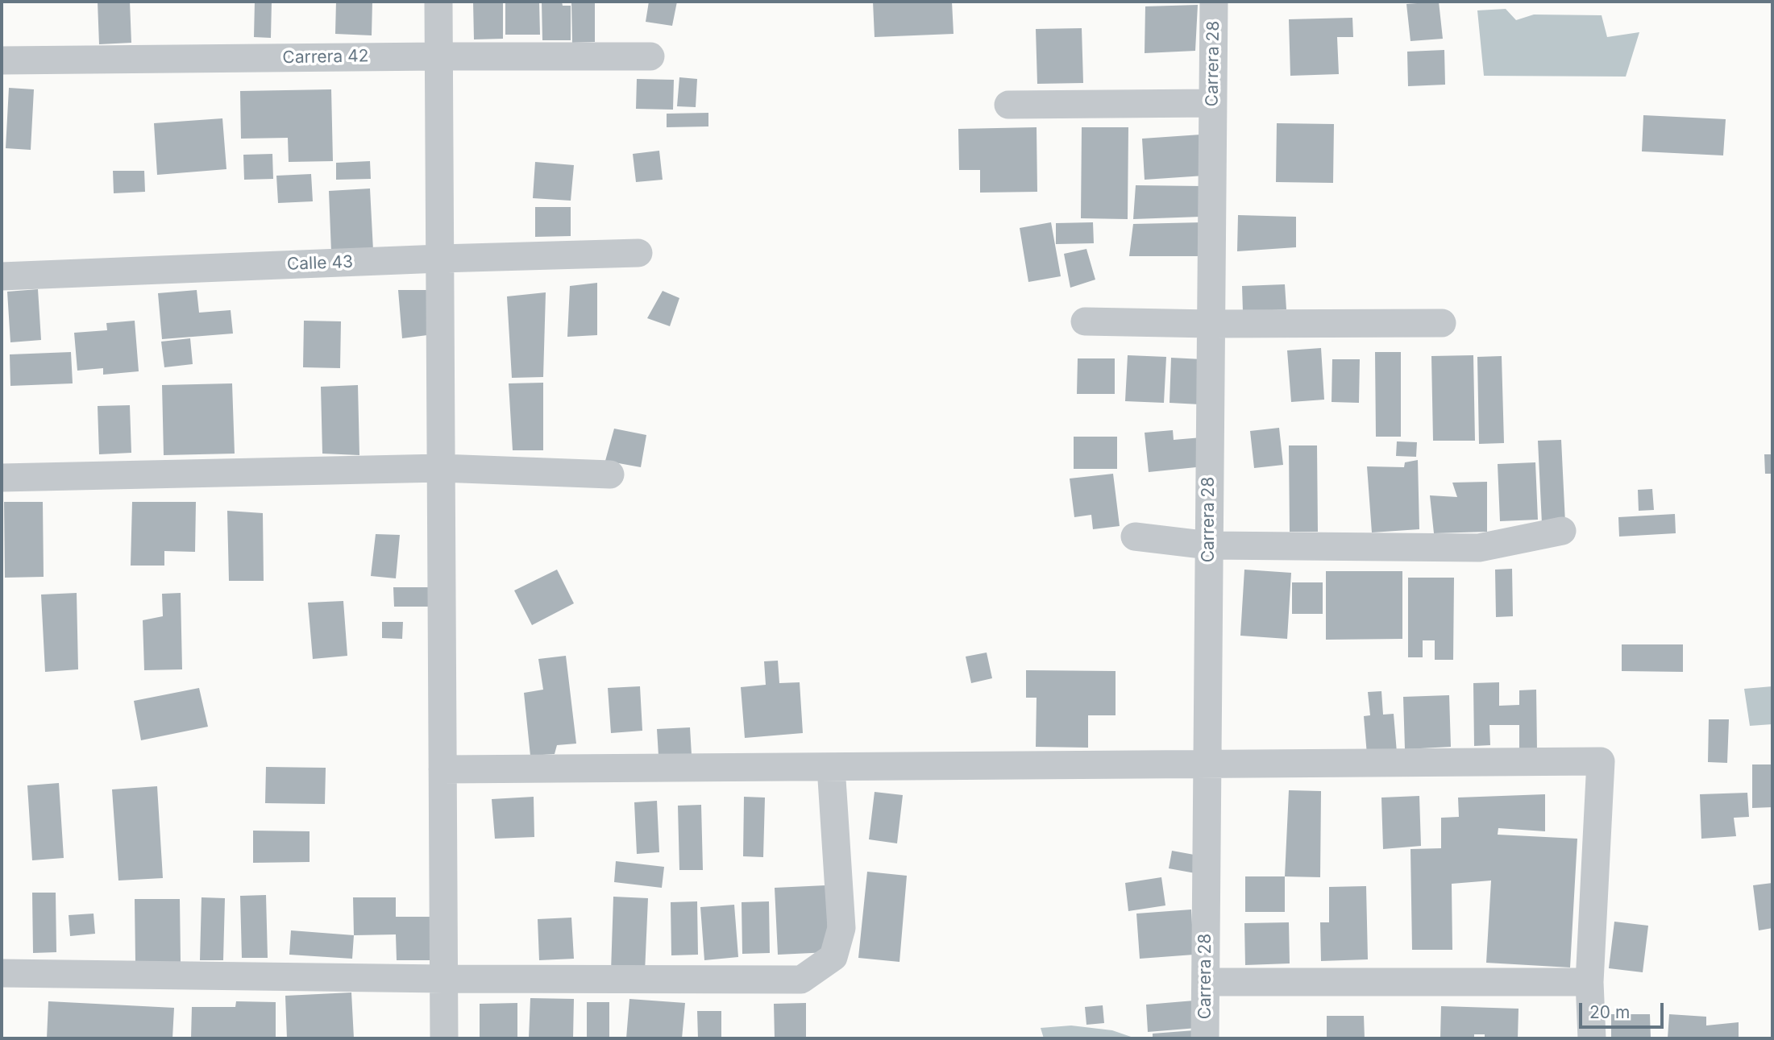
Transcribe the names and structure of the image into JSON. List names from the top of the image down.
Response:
{
  "streets": {
    "street": ["Carrera 42", "Carrera 28", "Calle 43"]
  },
  "scale_bar": "20 m"
}
